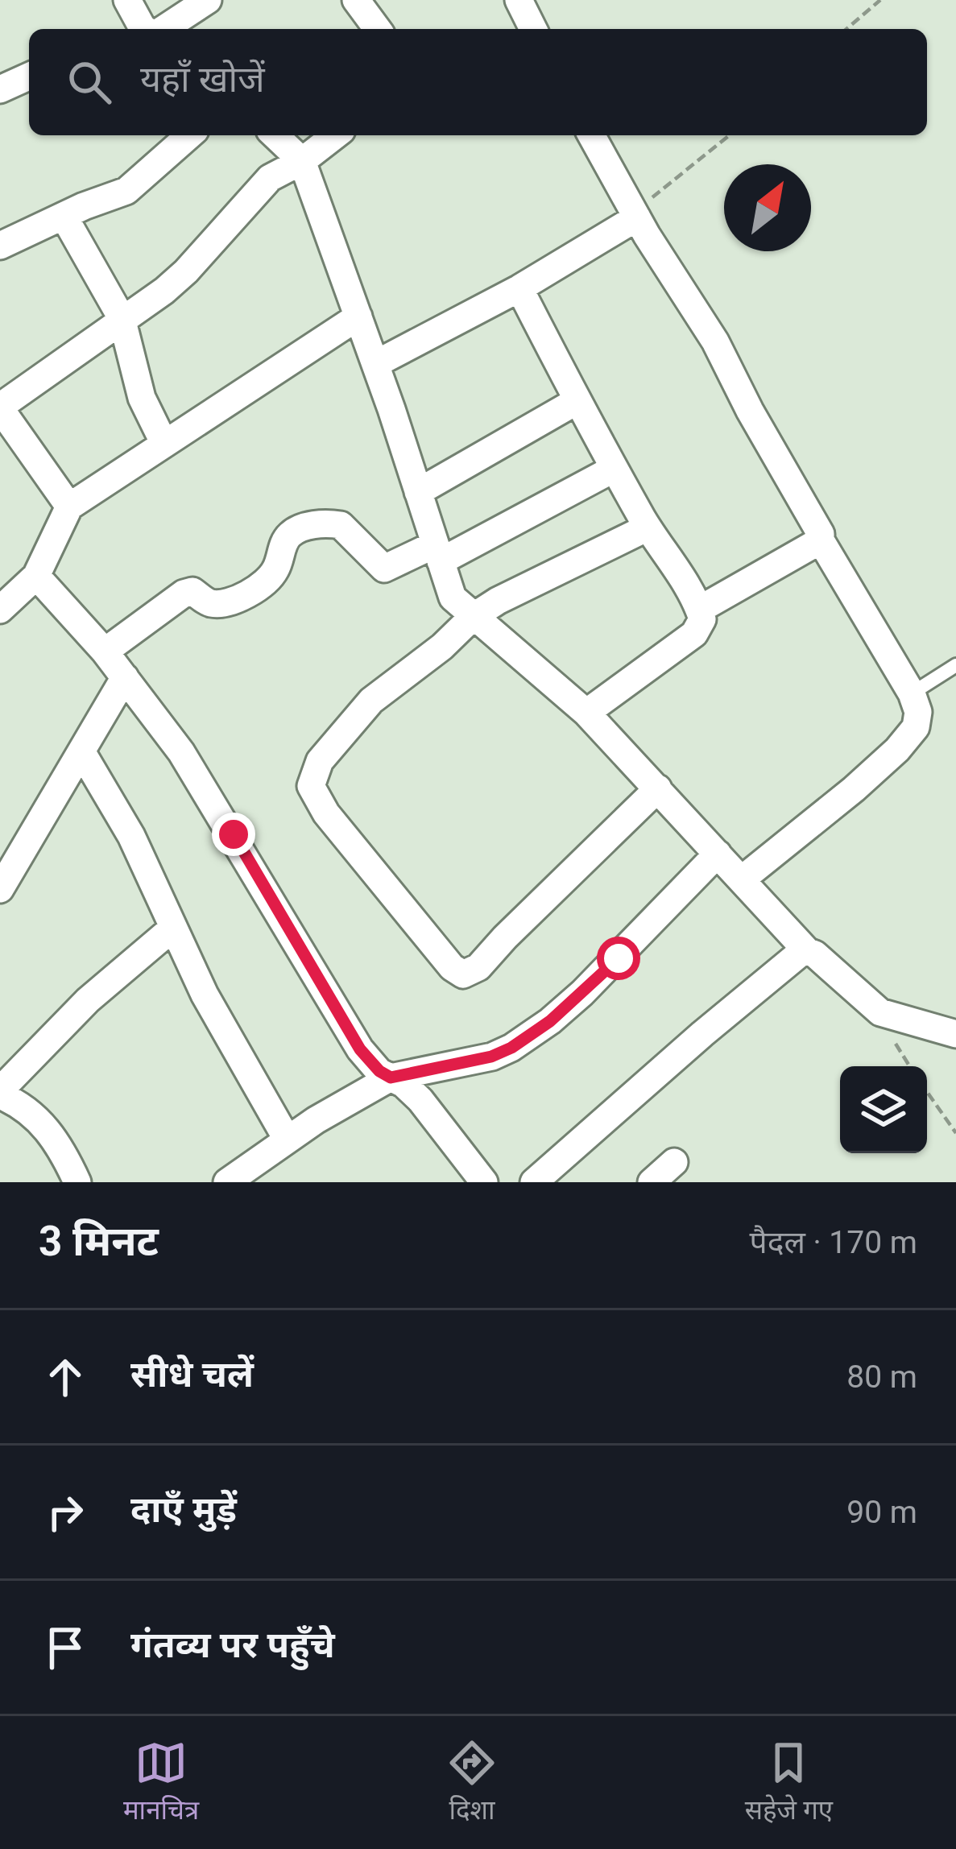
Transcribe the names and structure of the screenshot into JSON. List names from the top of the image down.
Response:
{
  "north": "top right",
  "page": {
    "search": "यहाँ खोजें",
    "heading": ["3 मिनट", "पैदल · 170 m"],
    "list": [
      ["सीधे चलें", "80 m"],
      ["दाएँ मुड़ें", "90 m"],
      "गंतव्य पर पहुँचे"
    ],
    "nav": ["मानचित्र", "दिशा", "सहेजे गए"]
  }
}
